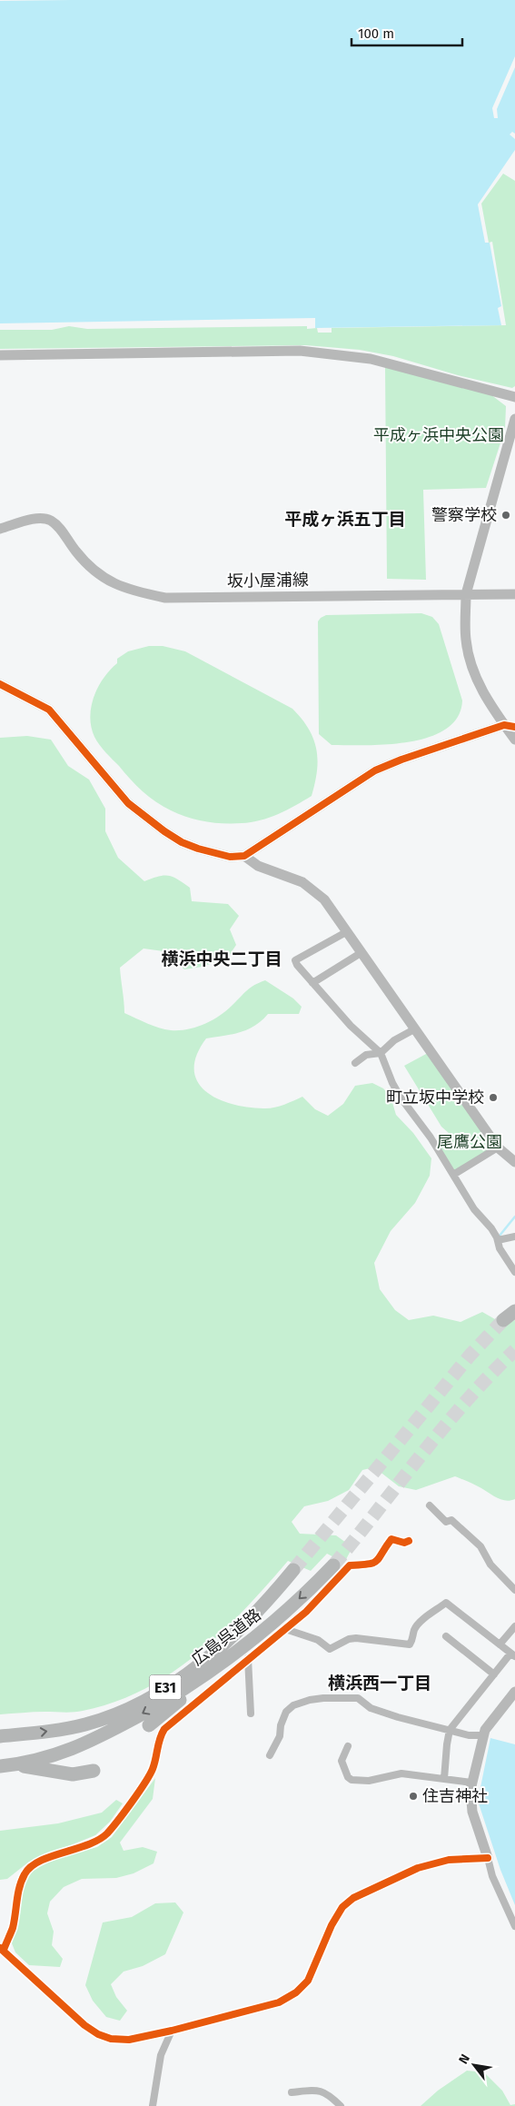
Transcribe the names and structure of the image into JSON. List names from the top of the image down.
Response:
{
  "streets": {
    "highway": ["広島呉道路", "E31"],
    "street": ["坂小屋浦線"]
  },
  "districts": ["平成ヶ浜五丁目", "横浜中央二丁目", "横浜西一丁目"],
  "parks": ["平成ヶ浜中央公園", "尾鷹公園"],
  "places": ["警察学校", "町立坂中学校", "住吉神社"],
  "scale_bar": "100 m",
  "north": "top left"
}
